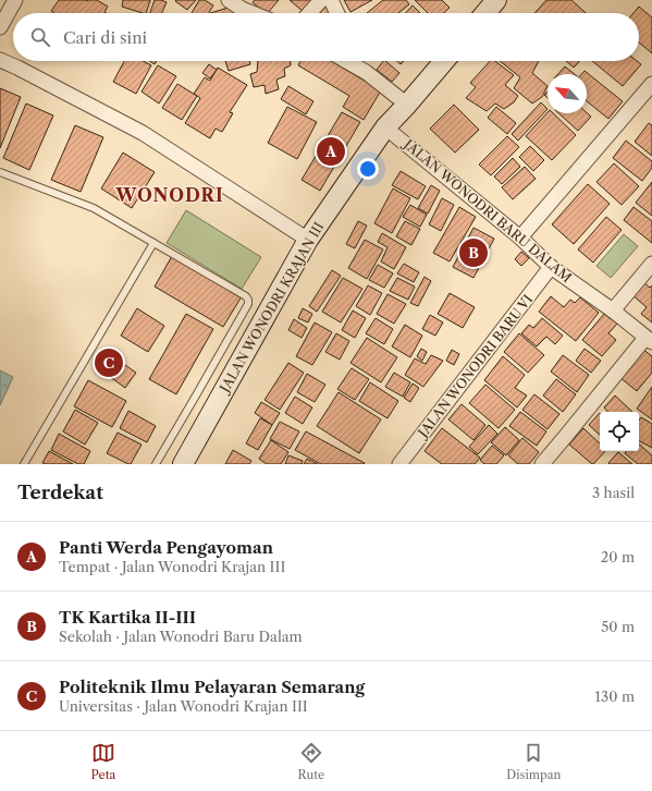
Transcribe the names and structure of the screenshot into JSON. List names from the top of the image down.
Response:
{
  "streets": {
    "main road": ["JALAN WONODRI KRAJAN III"],
    "street": ["JALAN WONODRI BARU DALAM", "JALAN WONODRI BARU VI"]
  },
  "crossings": [
    ["JALAN WONODRI BARU DALAM", "JALAN WONODRI KRAJAN III"],
    ["JALAN WONODRI BARU DALAM", "JALAN WONODRI BARU VI"]
  ],
  "districts": ["WONODRI"],
  "north": "top left",
  "page": {
    "search": "Cari di sini",
    "pins": ["A", "B", "C"],
    "heading": ["Terdekat", "3 hasil"],
    "list": [
      {
        "mark": "A",
        "name": "Panti Werda Pengayoman",
        "note": "Tempat · Jalan Wonodri Krajan III",
        "value": "20 m"
      },
      {
        "mark": "B",
        "name": "TK Kartika II-III",
        "note": "Sekolah · Jalan Wonodri Baru Dalam",
        "value": "50 m"
      },
      {
        "mark": "C",
        "name": "Politeknik Ilmu Pelayaran Semarang",
        "note": "Universitas · Jalan Wonodri Krajan III",
        "value": "130 m"
      }
    ],
    "nav": ["Peta", "Rute", "Disimpan"]
  }
}
